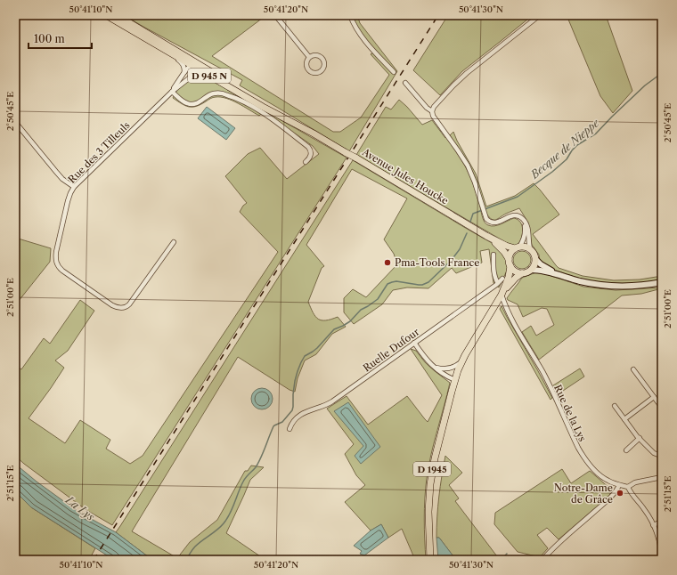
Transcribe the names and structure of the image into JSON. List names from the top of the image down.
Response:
{
  "streets": {
    "main road": ["D 945 N", "Avenue Jules Houcke", "D 1945"],
    "street": ["Rue des 3 Tilleuls", "Ruelle Dufour", "Rue de la Lys"]
  },
  "crossings": [
    ["Rue des 3 Tilleuls", "Avenue Jules Houcke"],
    ["Avenue Jules Houcke", "D 1945"],
    ["Rue de la Lys", "D 1945"]
  ],
  "water": ["Becque de Nieppe", "La Lys"],
  "places": ["Pma-Tools France", "Notre-Dame de Grâce"],
  "scale_bar": "100 m",
  "coordinates": [
    "50°41'10\"N",
    "50°41'20\"N",
    "50°41'30\"N",
    "2°50'45\"E",
    "2°51'00\"E",
    "2°51'15\"E"
  ]
}
